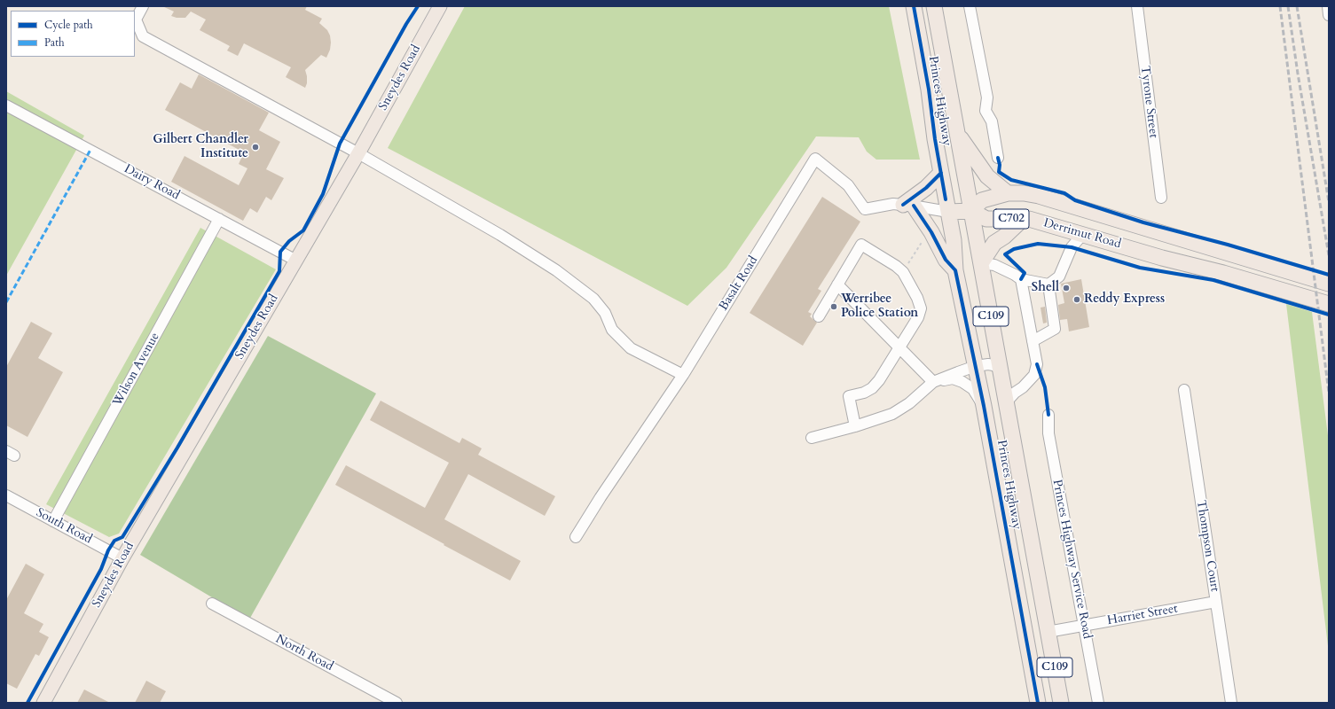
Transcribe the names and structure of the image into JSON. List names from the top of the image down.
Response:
{
  "streets": {
    "highway": [
      "Princes Highway",
      "C702",
      "Derrimut Road",
      "C109"
    ],
    "main road": ["Sneydes Road"],
    "street": [
      "Tyrone Street",
      "Dairy Road",
      "Basalt Road",
      "Wilson Avenue",
      "South Road",
      "Thompson Court",
      "Princes Highway Service Road",
      "Harriet Street",
      "North Road"
    ]
  },
  "crossings": [
    ["Sneydes Road", "Dairy Road"],
    ["Sneydes Road", "South Road"],
    ["Princes Highway", "C702"],
    ["Princes Highway", "Derrimut Road"],
    ["Princes Highway", "Basalt Road"],
    ["Princes Highway", "Harriet Street"],
    ["Dairy Road", "Wilson Avenue"],
    ["C702", "Derrimut Road"],
    ["C702", "Basalt Road"],
    ["Wilson Avenue", "South Road"],
    ["Thompson Court", "Harriet Street"],
    ["Princes Highway Service Road", "Harriet Street"]
  ],
  "places": [
    "Gilbert Chandler Institute",
    "Shell",
    "Reddy Express",
    "Werribee Police Station"
  ],
  "legend": ["Cycle path", "Path"]
}
